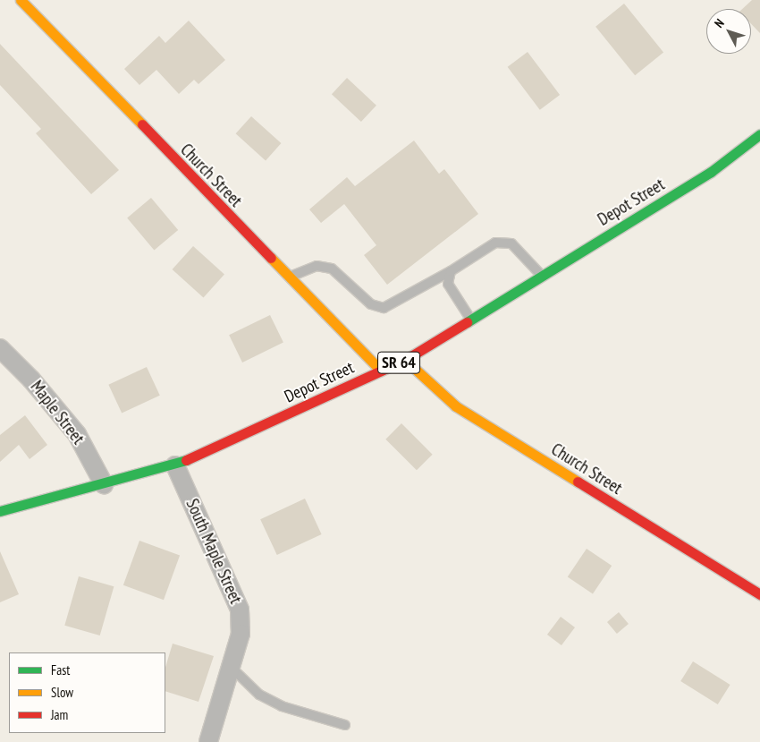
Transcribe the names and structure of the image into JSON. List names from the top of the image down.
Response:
{
  "streets": {
    "street": [
      "Church Street",
      "Depot Street",
      "SR 64",
      "Maple Street",
      "South Maple Street"
    ]
  },
  "crossings": [
    ["Church Street", "Depot Street"],
    ["Depot Street", "Maple Street"],
    ["Depot Street", "South Maple Street"]
  ],
  "legend": ["Fast", "Slow", "Jam"],
  "north": "top left"
}
